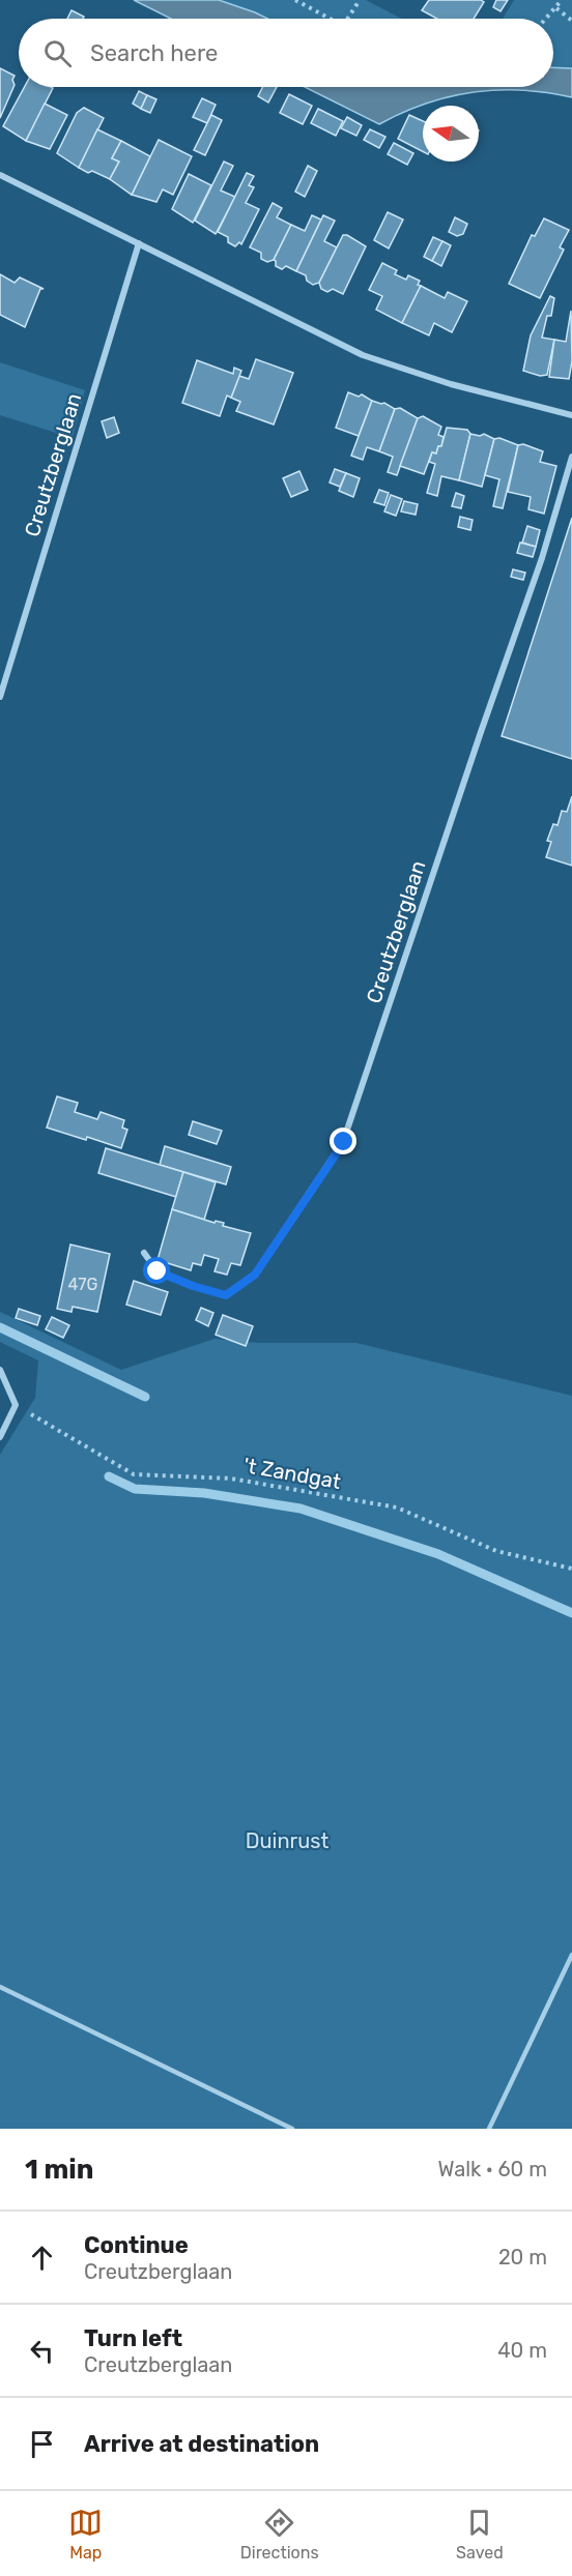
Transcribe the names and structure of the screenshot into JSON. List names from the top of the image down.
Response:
{
  "streets": {
    "street": ["Creutzberglaan"],
    "path": ["'t Zandgat"]
  },
  "parks": ["Duinrust"],
  "house_numbers": ["47G"],
  "north": "left",
  "page": {
    "search": "Search here",
    "heading": ["1 min", "Walk · 60 m"],
    "list": [
      ["Continue", "Creutzberglaan", "20 m"],
      ["Turn left", "Creutzberglaan", "40 m"],
      "Arrive at destination"
    ],
    "nav": ["Map", "Directions", "Saved"]
  }
}
